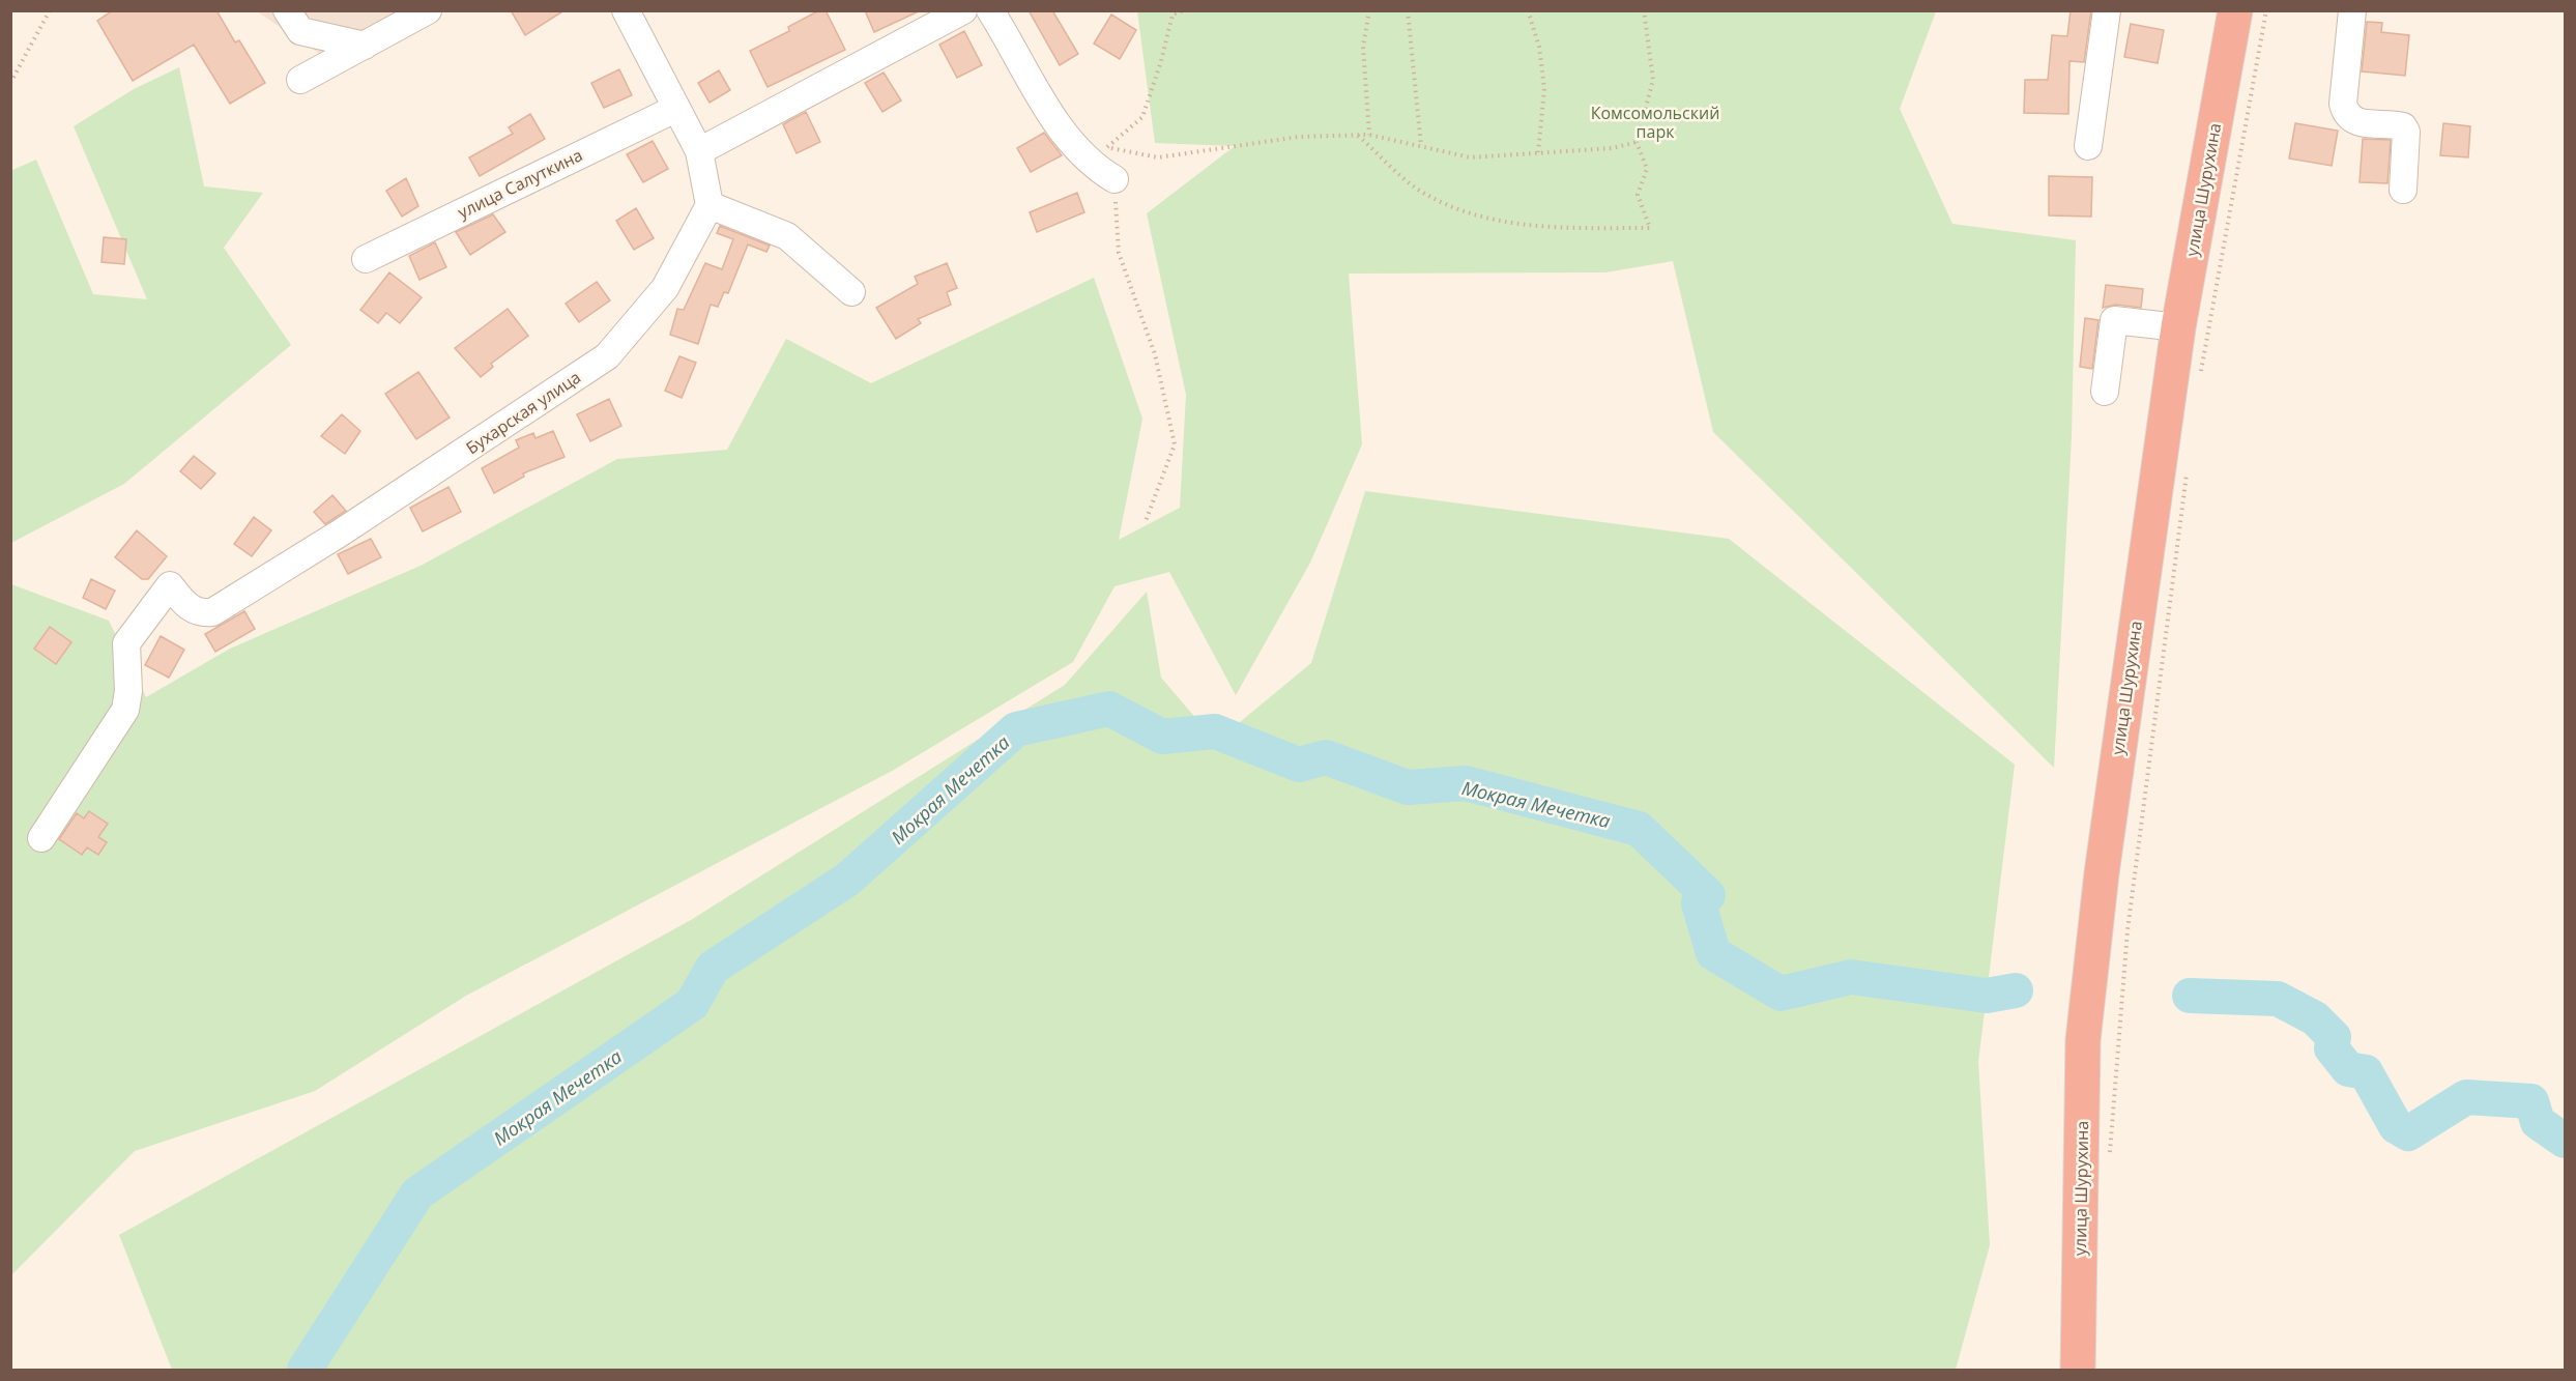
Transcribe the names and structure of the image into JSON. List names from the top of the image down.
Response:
{
  "streets": {
    "highway": ["улица Шурухина"],
    "street": ["улица Салуткина", "Бухарская улица"]
  },
  "water": ["Мокрая Мечетка"],
  "parks": ["Комсомольский парк"]
}
